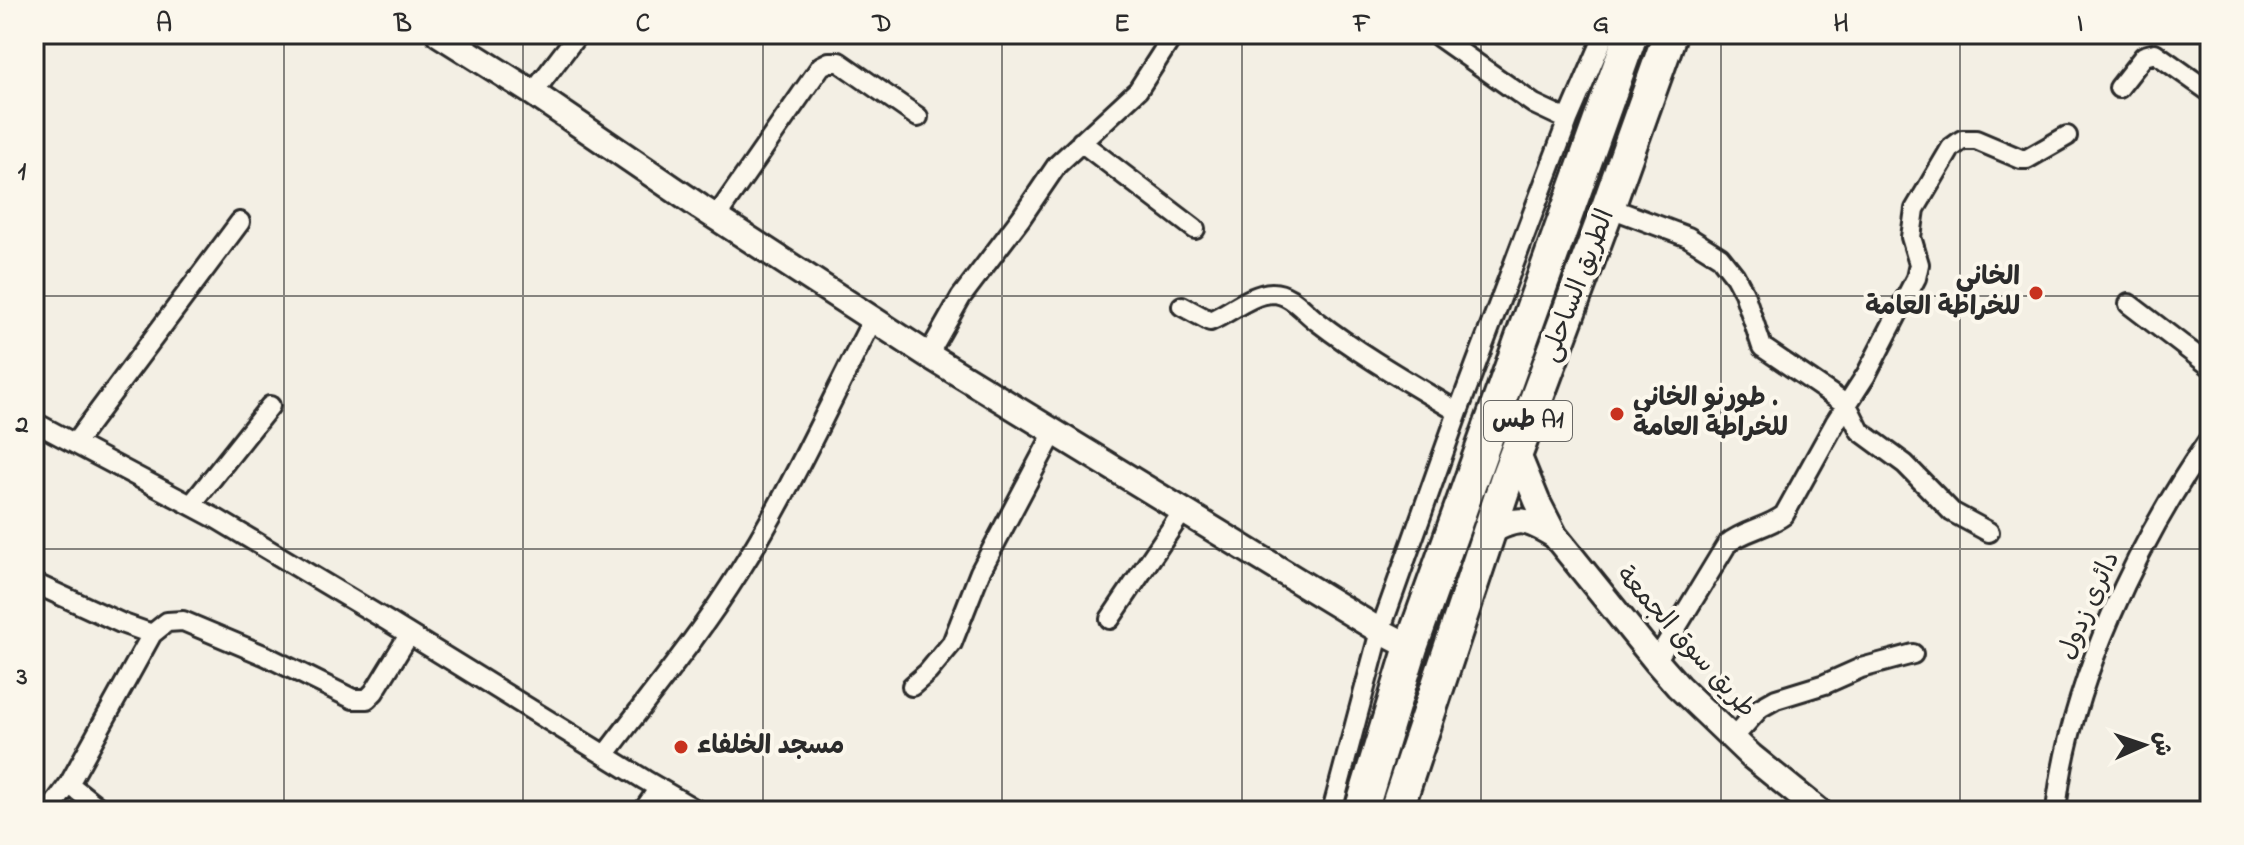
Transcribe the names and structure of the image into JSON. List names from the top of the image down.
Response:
{
  "streets": {
    "highway": ["الطريق الساحلى", "طس A1"],
    "street": ["دائرى زدول", "طريق سوق الجمعة"]
  },
  "crossings": [
    ["الطريق الساحلى", "طريق سوق الجمعة"]
  ],
  "places": ["الخاني للخراطة العامة", "طورنو الخاني . للخراطة العامة", "مسجد الخلفاء"],
  "north": "right",
  "grid": {
    "columns": [
      "A",
      "B",
      "C",
      "D",
      "E",
      "F",
      "G",
      "H",
      "I"
    ],
    "rows": ["1", "2", "3"]
  }
}
